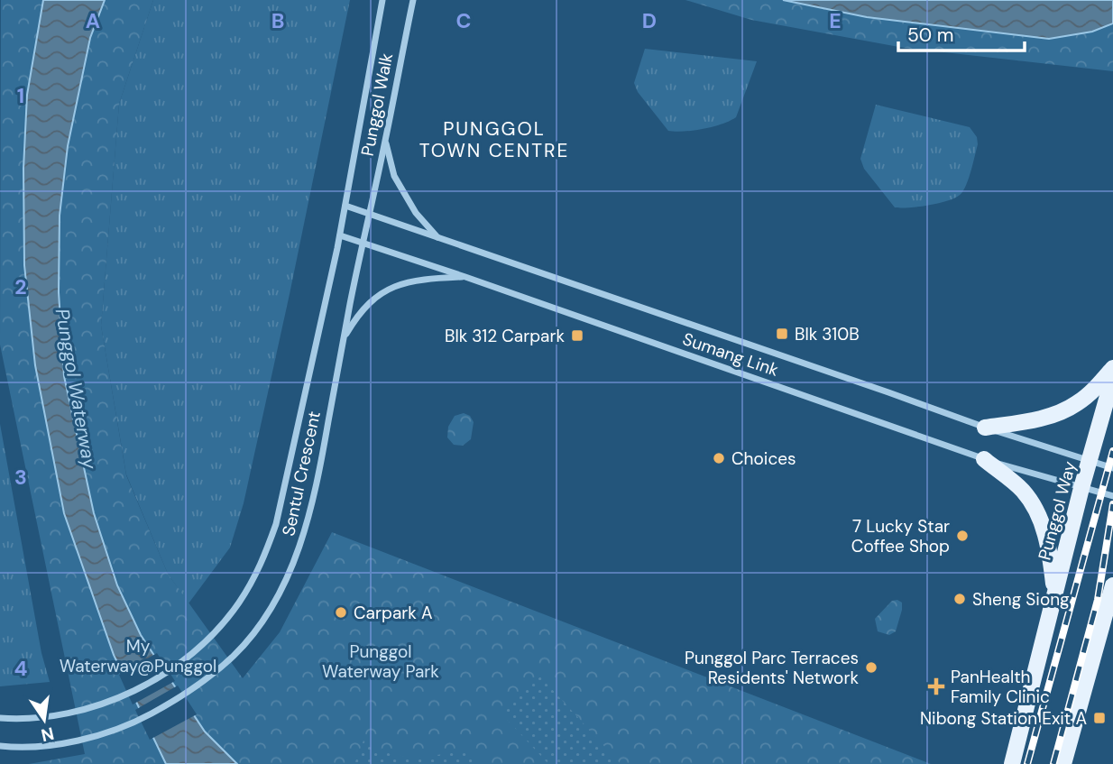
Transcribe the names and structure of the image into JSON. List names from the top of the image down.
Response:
{
  "streets": {
    "main road": ["Punggol Way"],
    "street": ["Punggol Walk", "Sumang Link", "Sentul Crescent"]
  },
  "crossings": [
    ["Punggol Walk", "Sumang Link"],
    ["Punggol Walk", "Sentul Crescent"],
    ["Sumang Link", "Sentul Crescent"],
    ["Sumang Link", "Punggol Way"]
  ],
  "districts": ["PUNGGOL TOWN CENTRE"],
  "water": ["Punggol Waterway"],
  "parks": ["My Waterway@Punggol", "Punggol Waterway Park"],
  "places": {
    "transit": ["Blk 310B", "Blk 312 Carpark", "Nibong Station Exit A"],
    "other": [
      "Choices",
      "7 Lucky Star Coffee Shop",
      "Sheng Siong",
      "Carpark A",
      "Punggol Parc Terraces Residents' Network"
    ],
    "health": ["PanHealth Family Clinic"]
  },
  "scale_bar": "50 m",
  "north": "bottom",
  "grid": {
    "columns": [
      "A",
      "B",
      "C",
      "D",
      "E"
    ],
    "rows": [
      "1",
      "2",
      "3",
      "4"
    ]
  }
}
